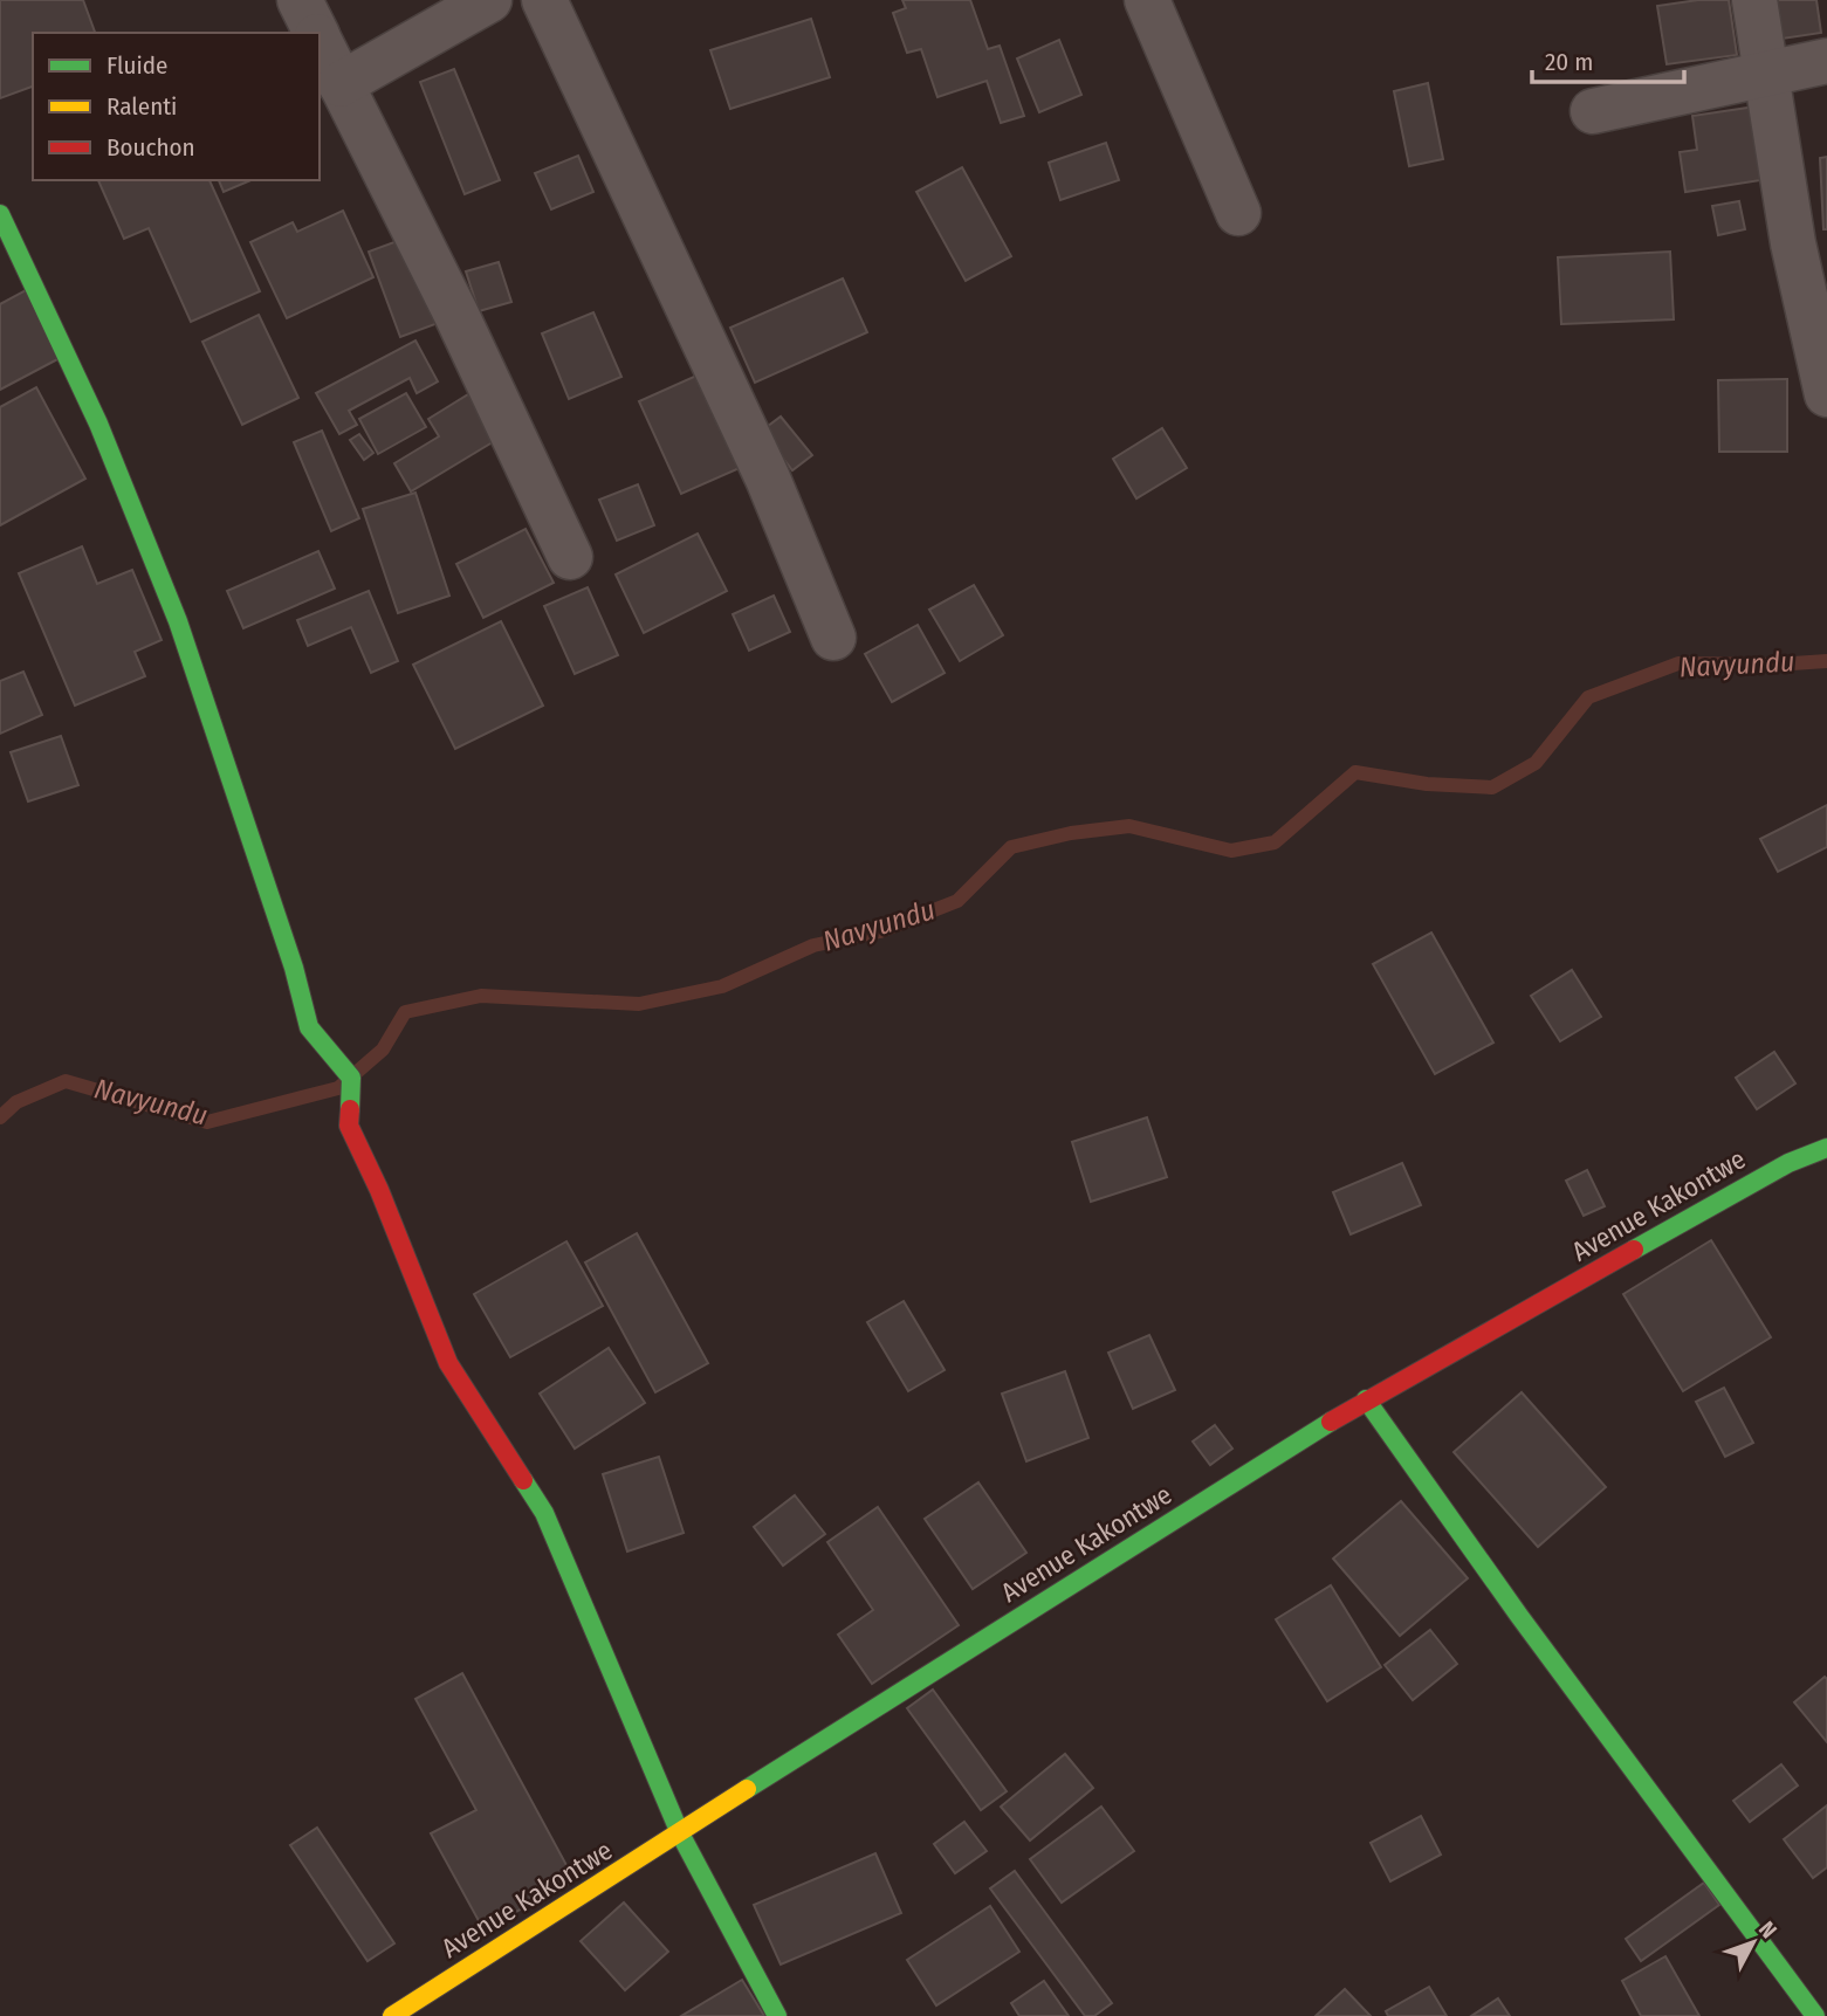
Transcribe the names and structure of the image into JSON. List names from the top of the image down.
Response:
{
  "streets": {
    "street": ["Avenue Kakontwe"]
  },
  "water": ["Navyundu"],
  "legend": ["Fluide", "Ralenti", "Bouchon"],
  "scale_bar": "20 m",
  "north": "top right"
}
